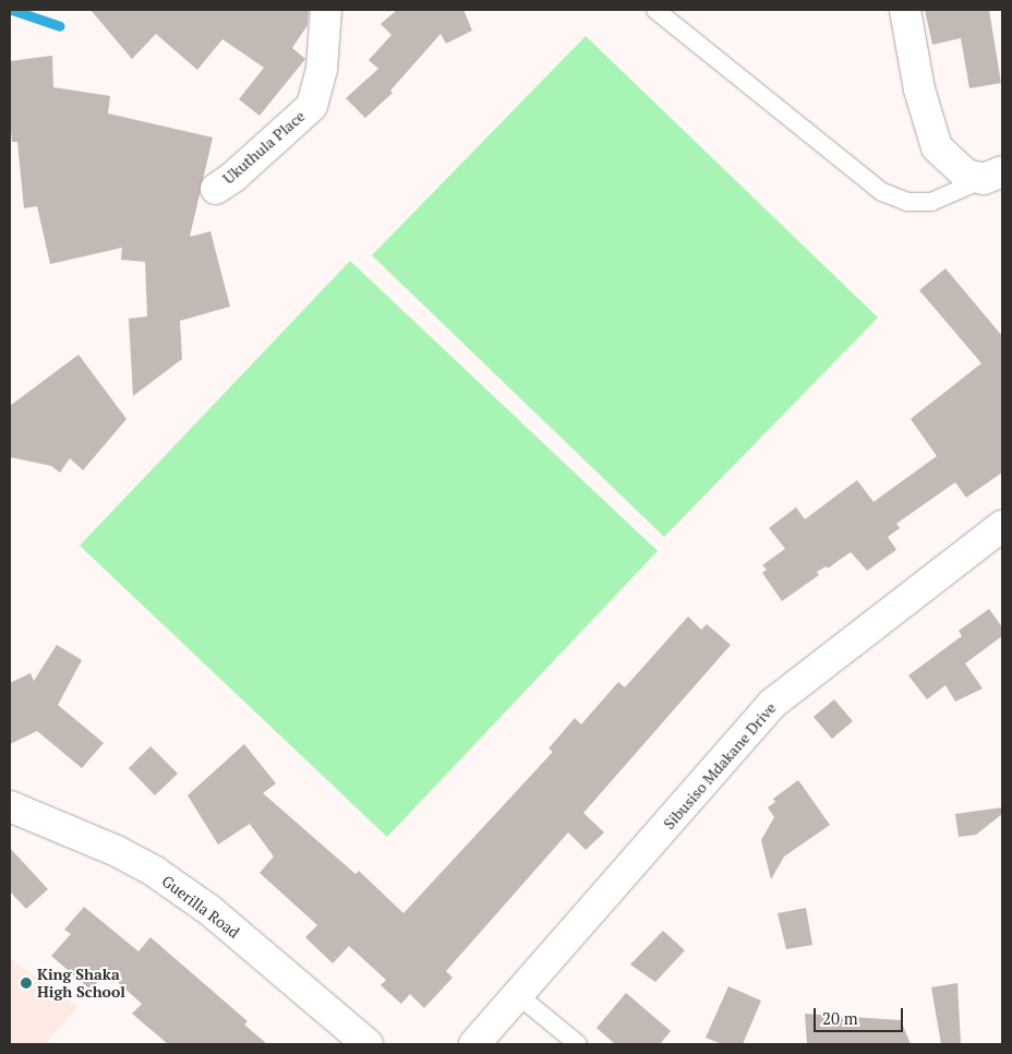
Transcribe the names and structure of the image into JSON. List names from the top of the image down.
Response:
{
  "streets": {
    "street": ["Ukuthula Place", "Sibusiso Mdakane Drive", "Guerilla Road"]
  },
  "places": ["King Shaka High School"],
  "scale_bar": "20 m"
}
